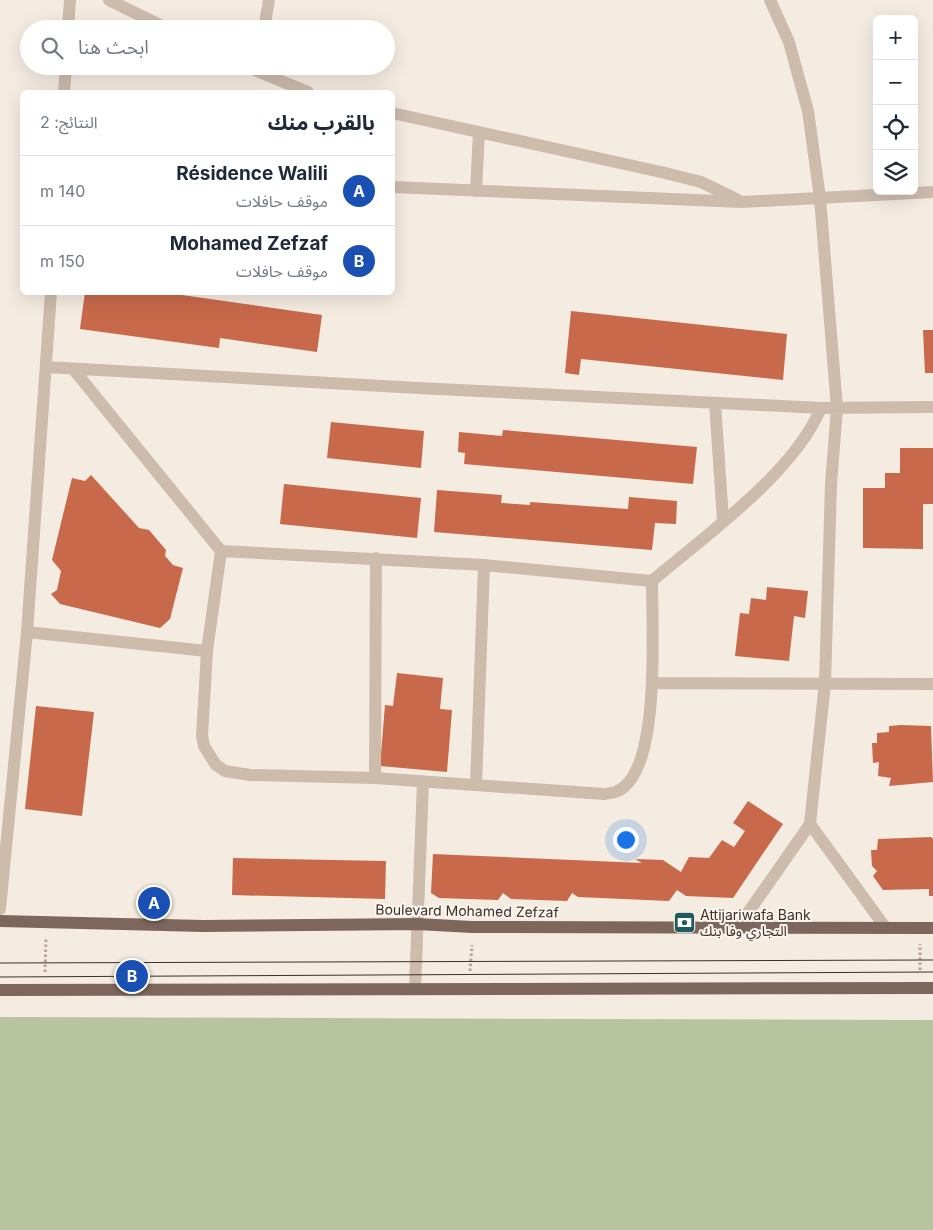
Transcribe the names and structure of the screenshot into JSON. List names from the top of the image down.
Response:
{
  "streets": {
    "main road": ["Boulevard Mohamed Zefzaf"]
  },
  "places": {
    "bank": ["Attijariwafa Bank التجاري وفا بنك"]
  },
  "page": {
    "map_buttons": ["+", "−"],
    "search": "ابحث هنا",
    "heading": ["بالقرب منك", "النتائج: 2"],
    "list": [
      {
        "mark": "A",
        "name": "Résidence Walili",
        "note": "موقف حافلات",
        "value": "140 m"
      },
      {
        "mark": "B",
        "name": "Mohamed Zefzaf",
        "note": "موقف حافلات",
        "value": "150 m"
      }
    ],
    "pins": ["A", "B"]
  }
}
